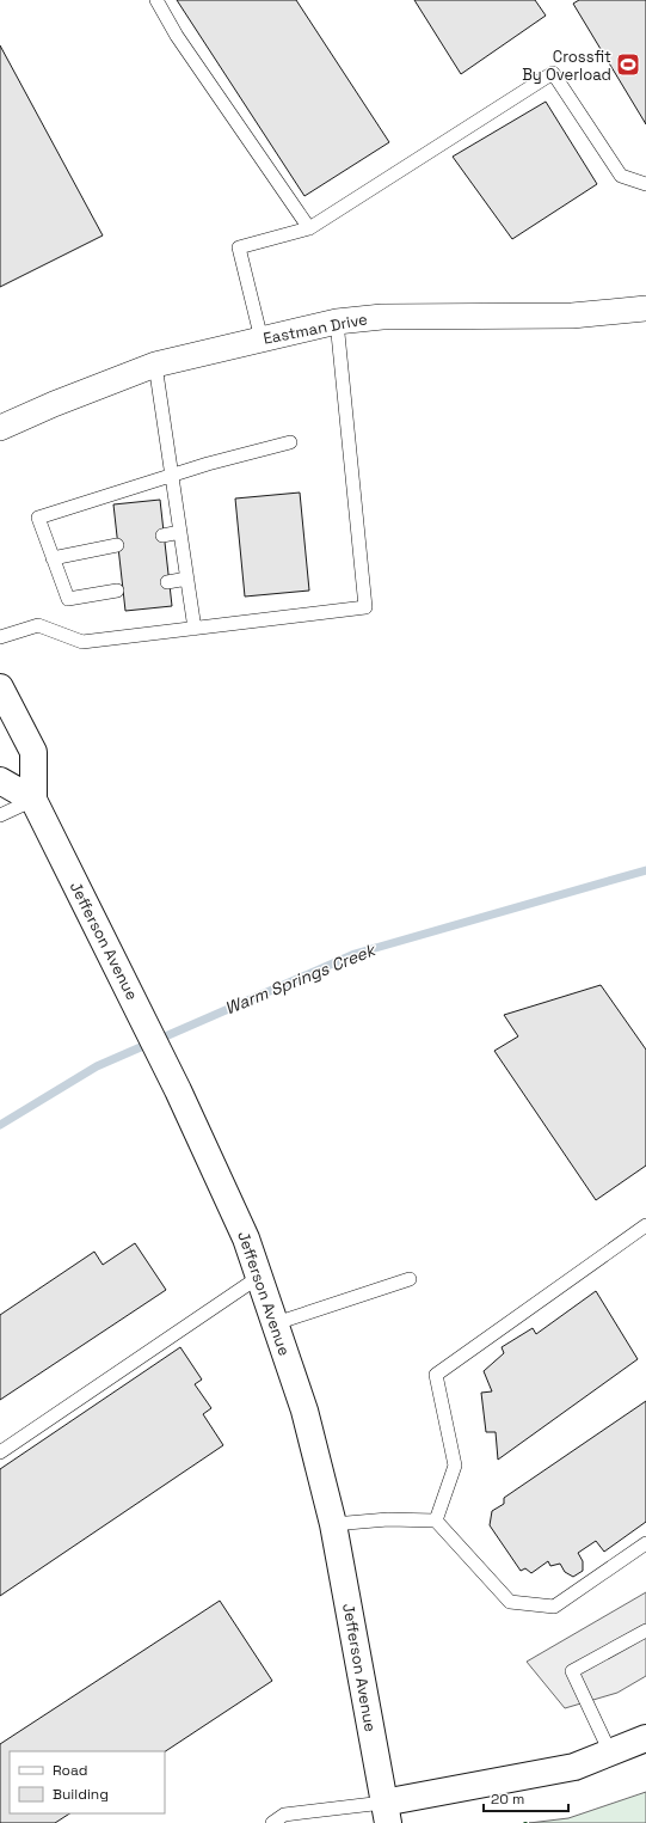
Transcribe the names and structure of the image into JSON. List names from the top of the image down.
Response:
{
  "streets": {
    "main road": ["Jefferson Avenue"],
    "street": ["Eastman Drive"]
  },
  "water": ["Warm Springs Creek"],
  "places": {
    "sports": ["Crossfit By Overload"]
  },
  "legend": ["Road", "Building"],
  "scale_bar": "20 m"
}
